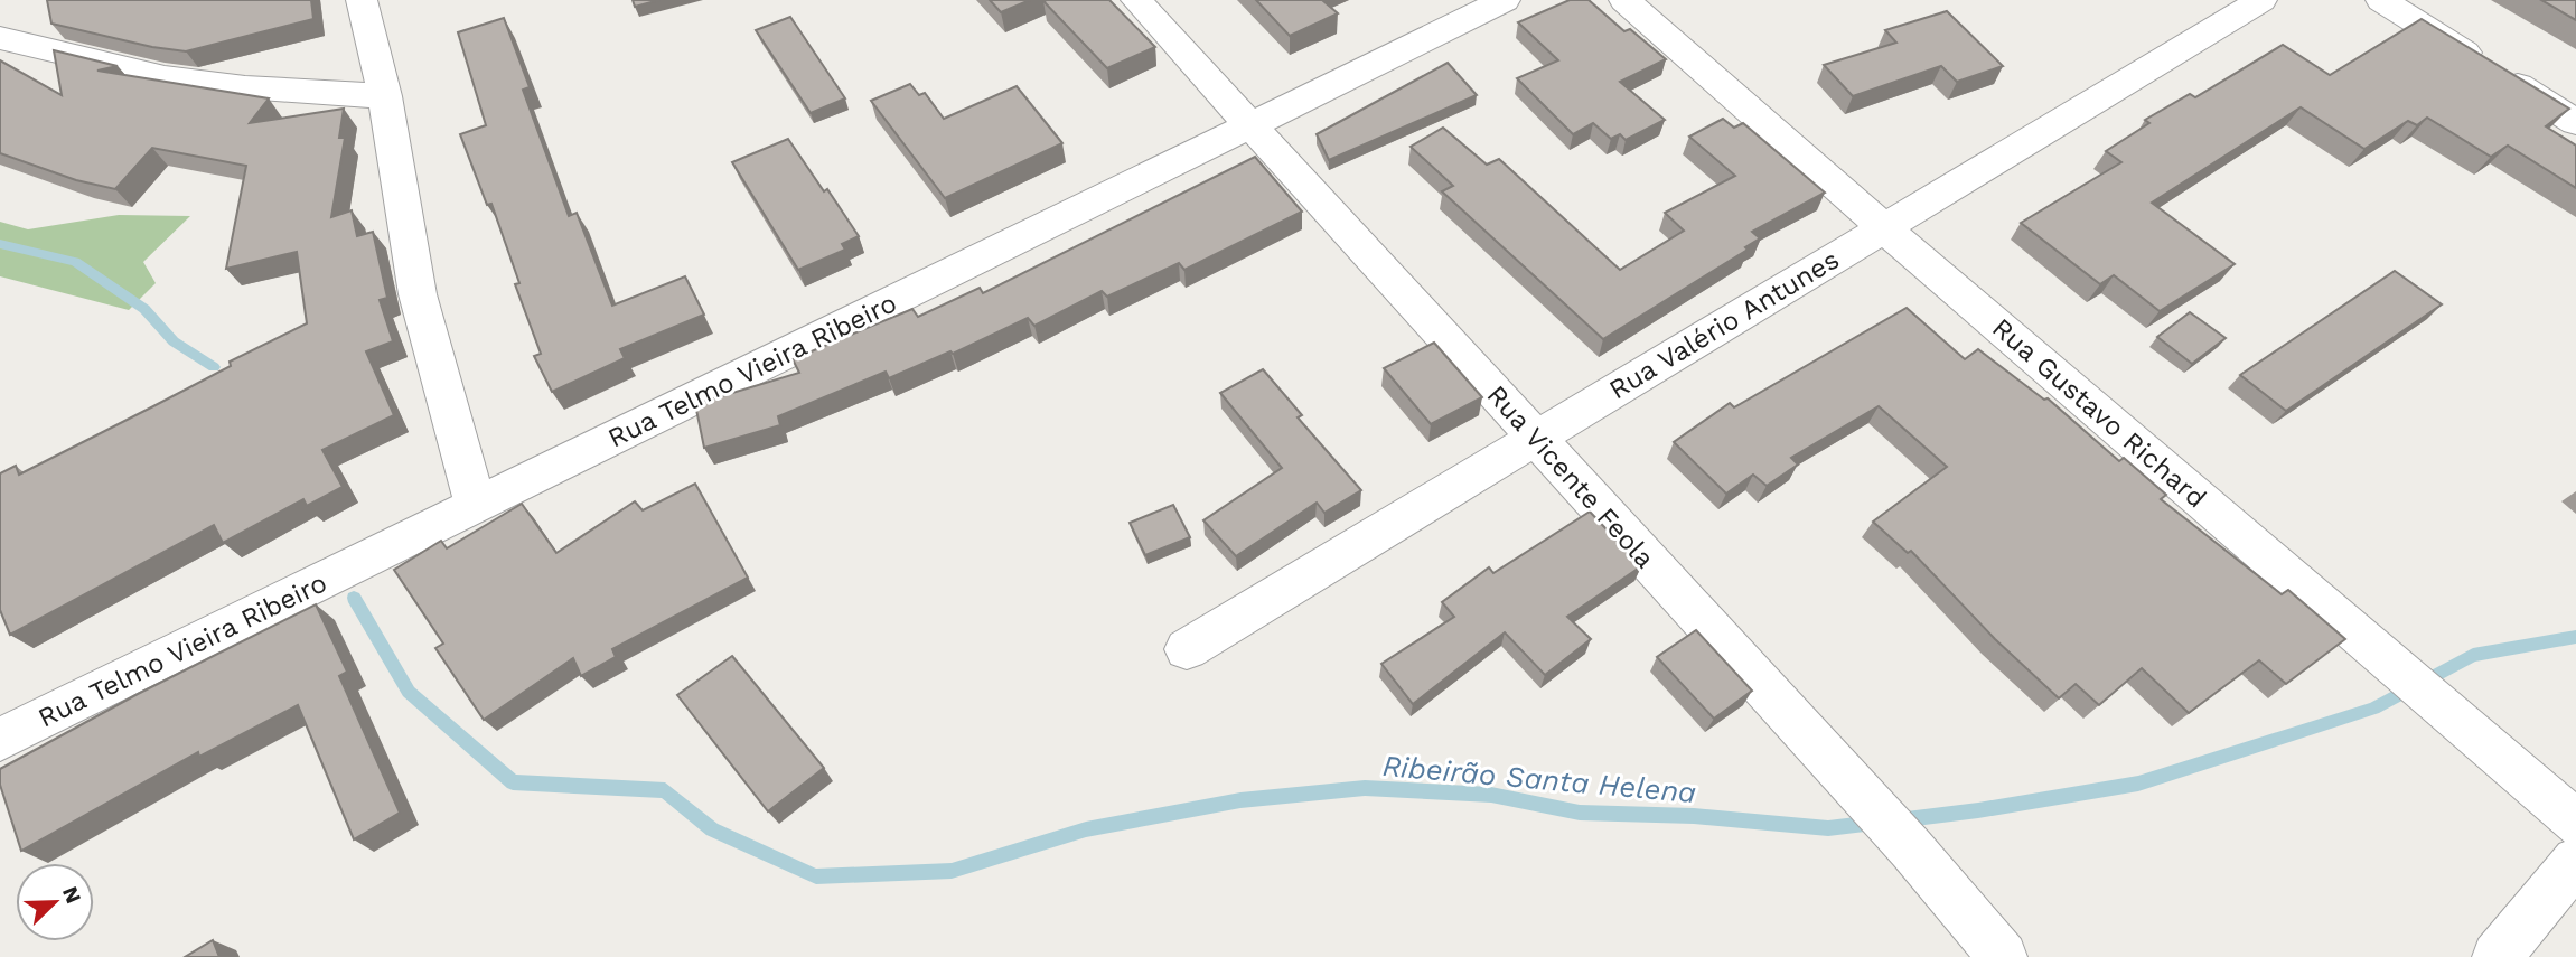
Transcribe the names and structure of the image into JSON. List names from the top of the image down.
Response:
{
  "streets": {
    "street": [
      "Rua Valério Antunes",
      "Rua Telmo Vieira Ribeiro",
      "Rua Gustavo Richard",
      "Rua Vicente Feola"
    ]
  },
  "crossings": [
    ["Rua Valério Antunes", "Rua Gustavo Richard"],
    ["Rua Valério Antunes", "Rua Vicente Feola"],
    ["Rua Telmo Vieira Ribeiro", "Rua Vicente Feola"]
  ],
  "water": ["Ribeirão Santa Helena"],
  "north": "top right"
}
